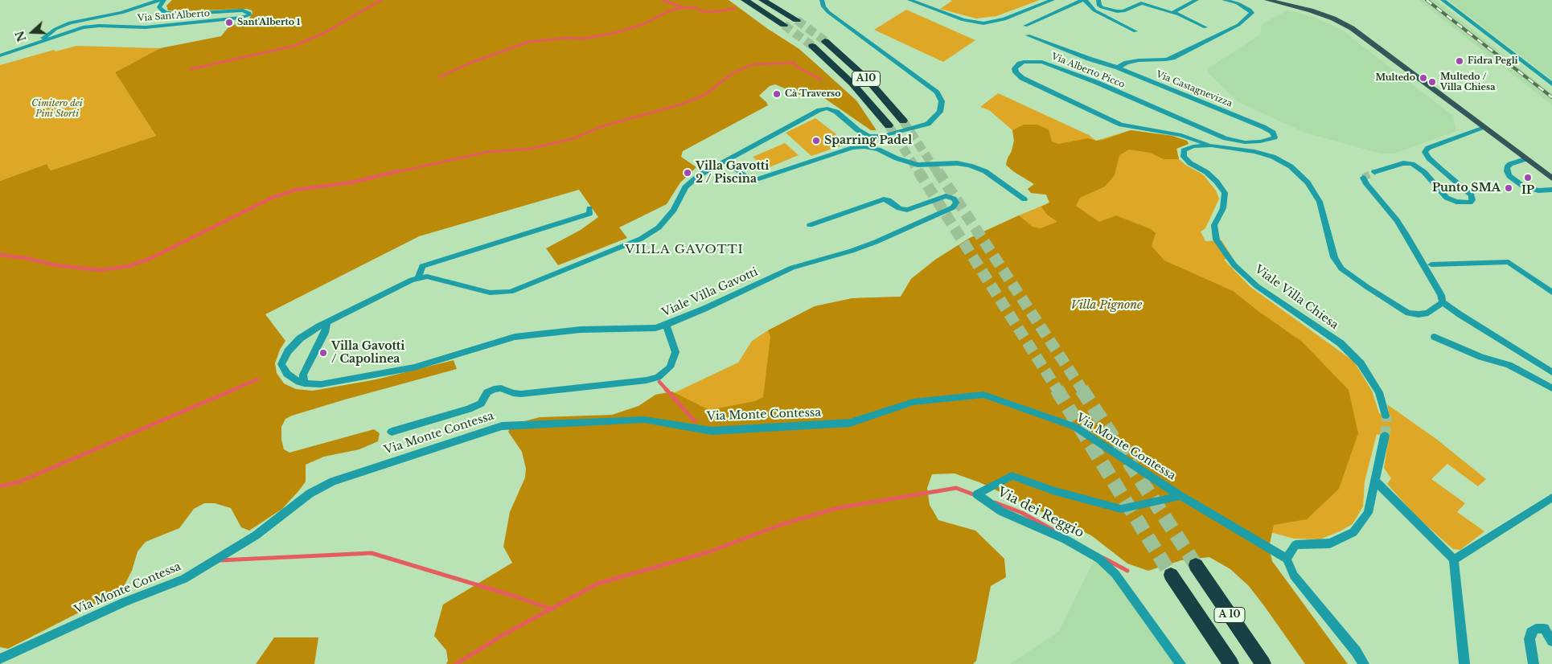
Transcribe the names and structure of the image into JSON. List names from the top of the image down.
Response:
{
  "streets": {
    "highway": ["A10", "A 10"],
    "street": [
      "Via Sant'Alberto",
      "Via Alberto Picco",
      "Via Castagnevizza",
      "Viale Villa Gavotti",
      "Viale Villa Chiesa",
      "Via Monte Contessa",
      "Via dei Reggio"
    ]
  },
  "crossings": [
    ["Via Alberto Picco", "Via Castagnevizza"],
    ["Via Alberto Picco", "Viale Villa Chiesa"],
    ["Via Monte Contessa", "Via dei Reggio"]
  ],
  "districts": ["VILLA GAVOTTI"],
  "parks": ["Cimitero dei Pini Storti", "Villa Pignone"],
  "places": [
    "Sant'Alberto 1",
    "Fidra Pegli",
    "Multedo",
    "Multedo / Villa Chiesa",
    "Cà Traverso",
    "Sparring Padel",
    "Villa Gavotti 2 / Piscina",
    "IP",
    "Punto SMA",
    "Villa Gavotti / Capolinea"
  ],
  "north": "left"
}
